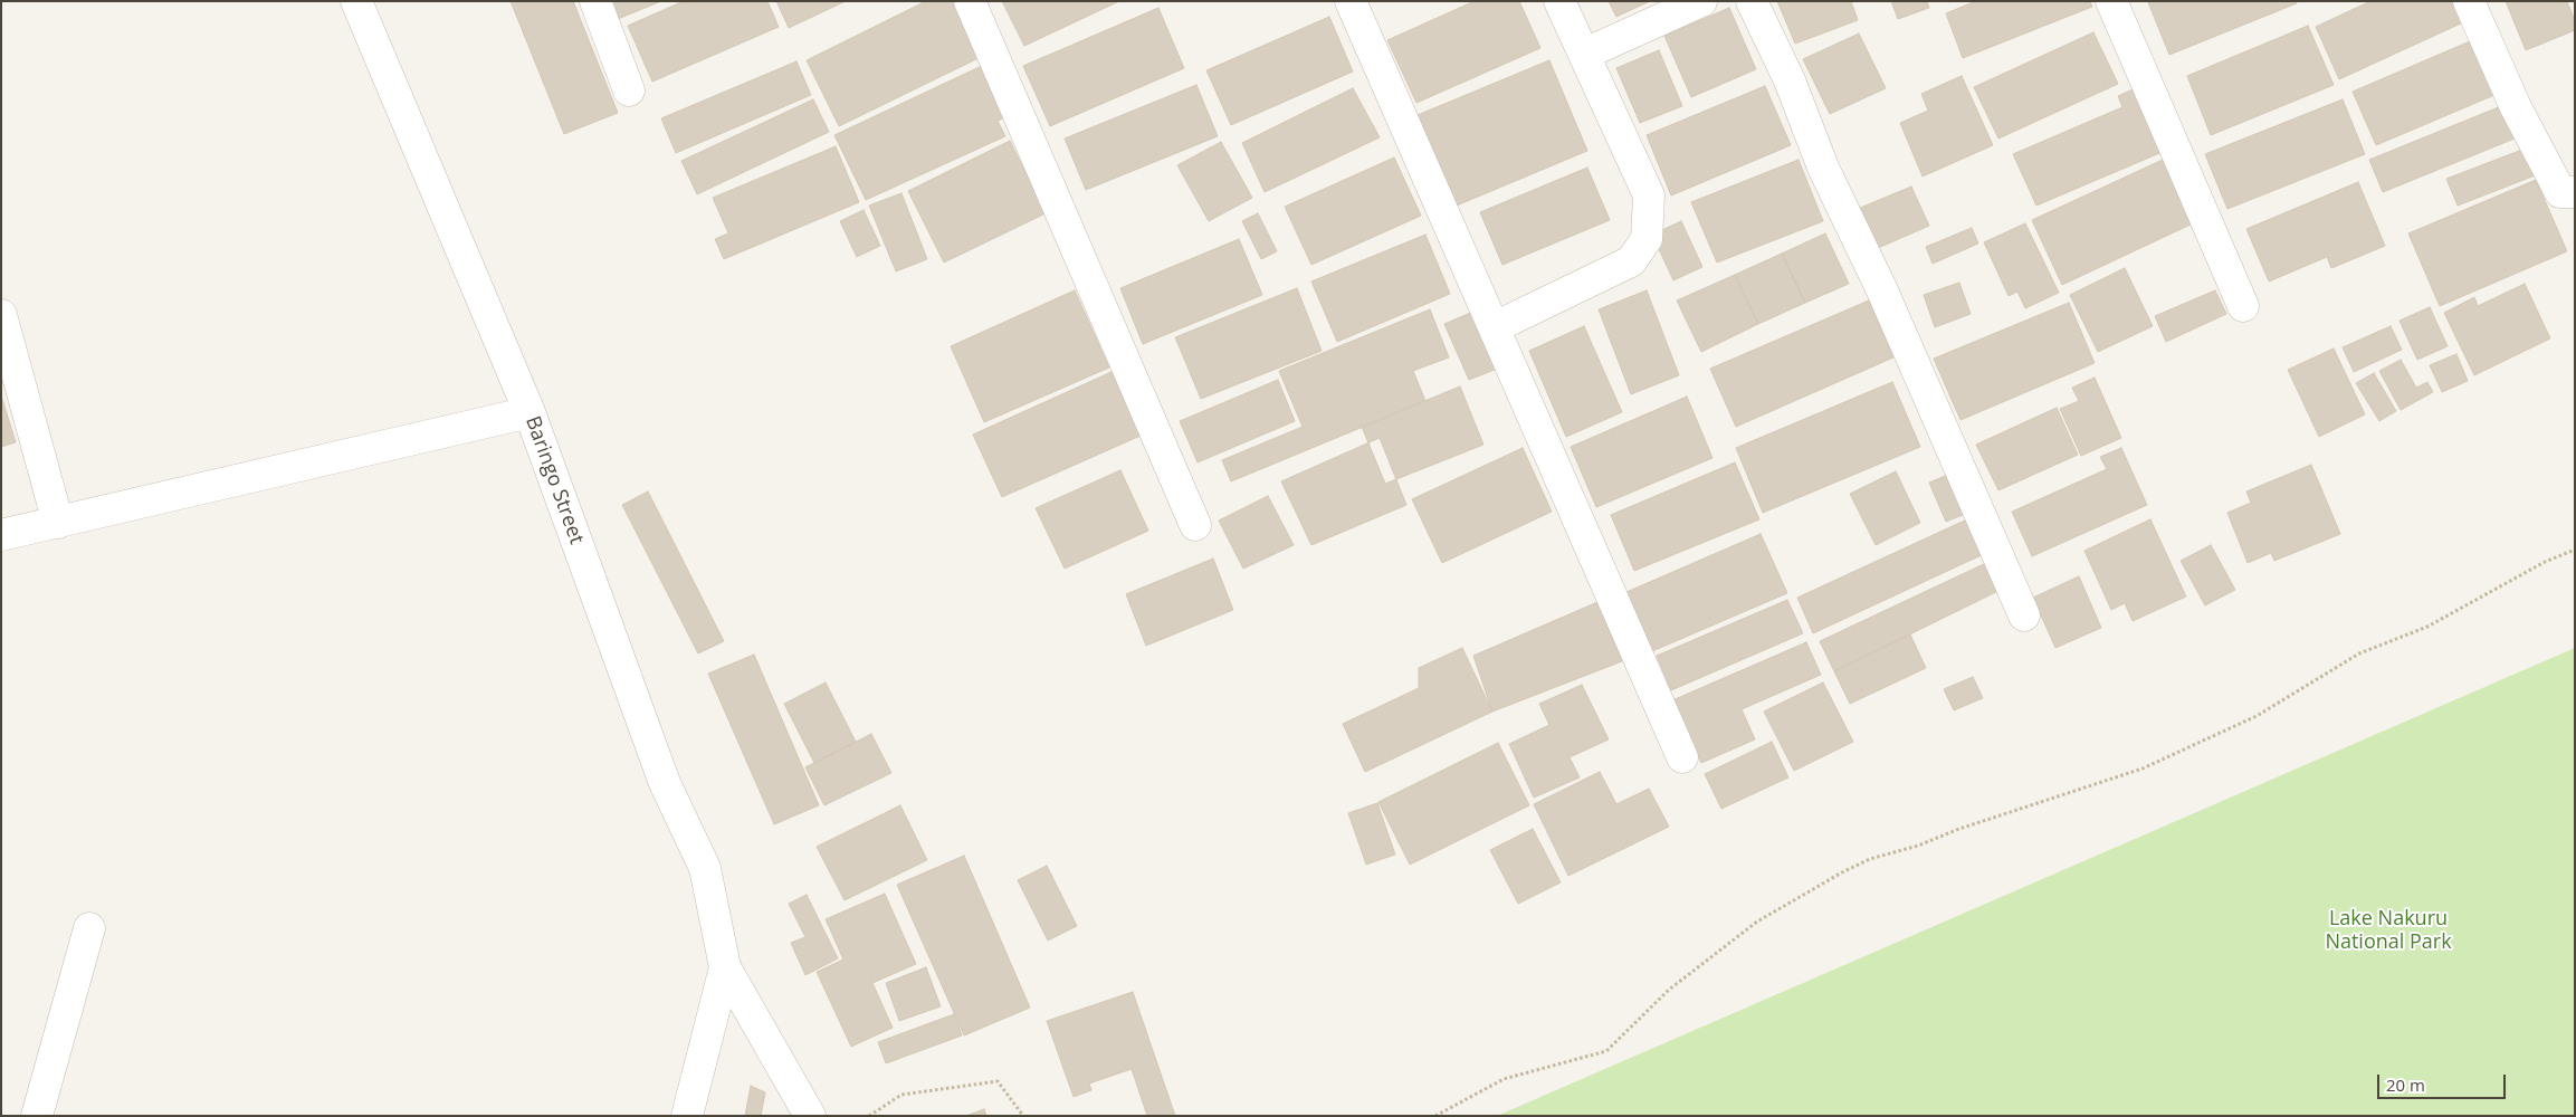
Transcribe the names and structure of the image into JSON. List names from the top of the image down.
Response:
{
  "streets": {
    "street": ["Baringo Street"]
  },
  "parks": ["Lake Nakuru National Park"],
  "scale_bar": "20 m"
}
